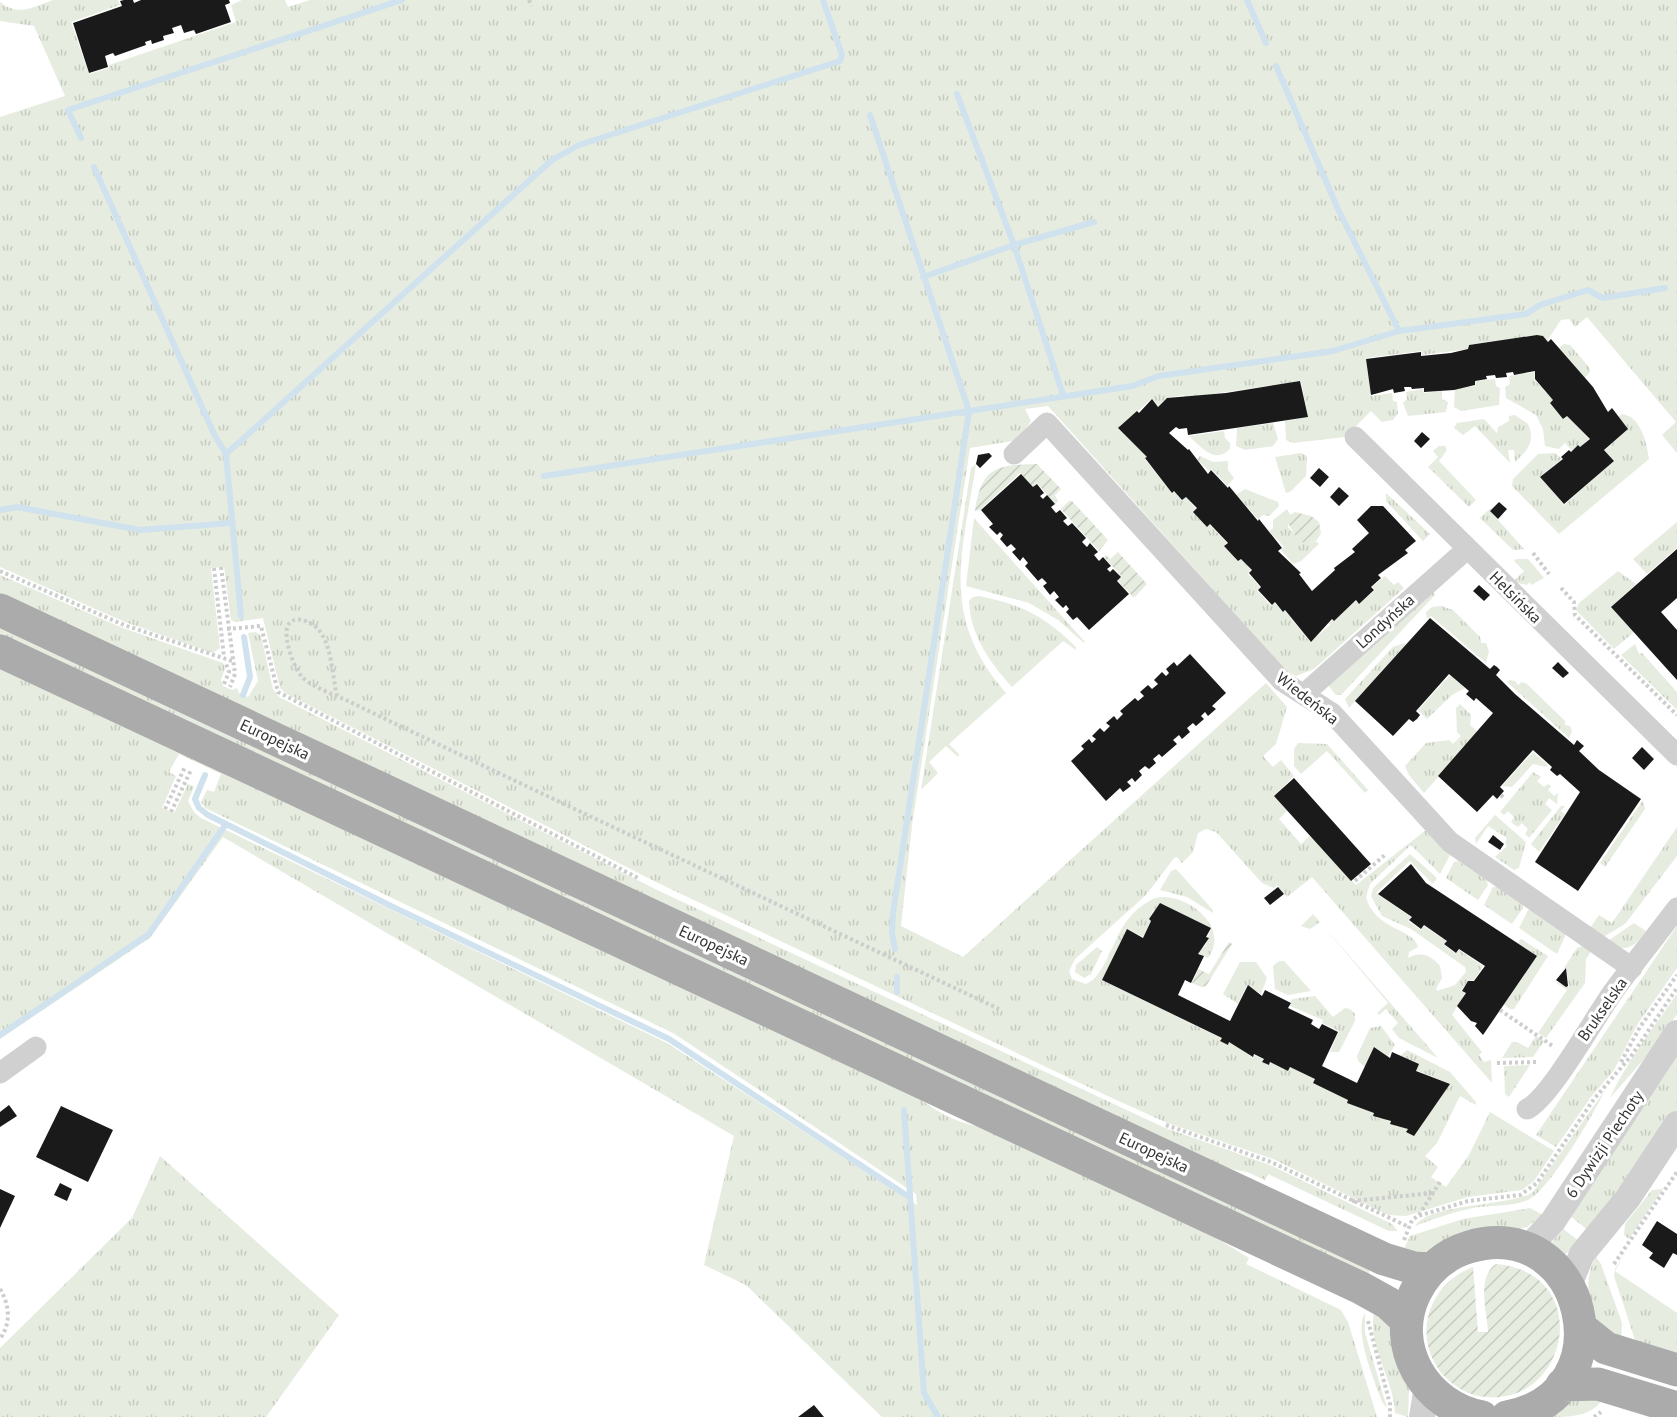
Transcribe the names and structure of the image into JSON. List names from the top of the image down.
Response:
{
  "streets": {
    "main road": ["Europejska"],
    "street": [
      "Helsińska",
      "Londyńska",
      "Wiedeńska",
      "Brukselska",
      "6 Dywizji Piechoty"
    ]
  },
  "crossings": [
    ["Helsińska", "Londyńska"],
    ["Londyńska", "Wiedeńska"],
    ["Wiedeńska", "Brukselska"],
    ["Europejska", "6 Dywizji Piechoty"]
  ]
}
